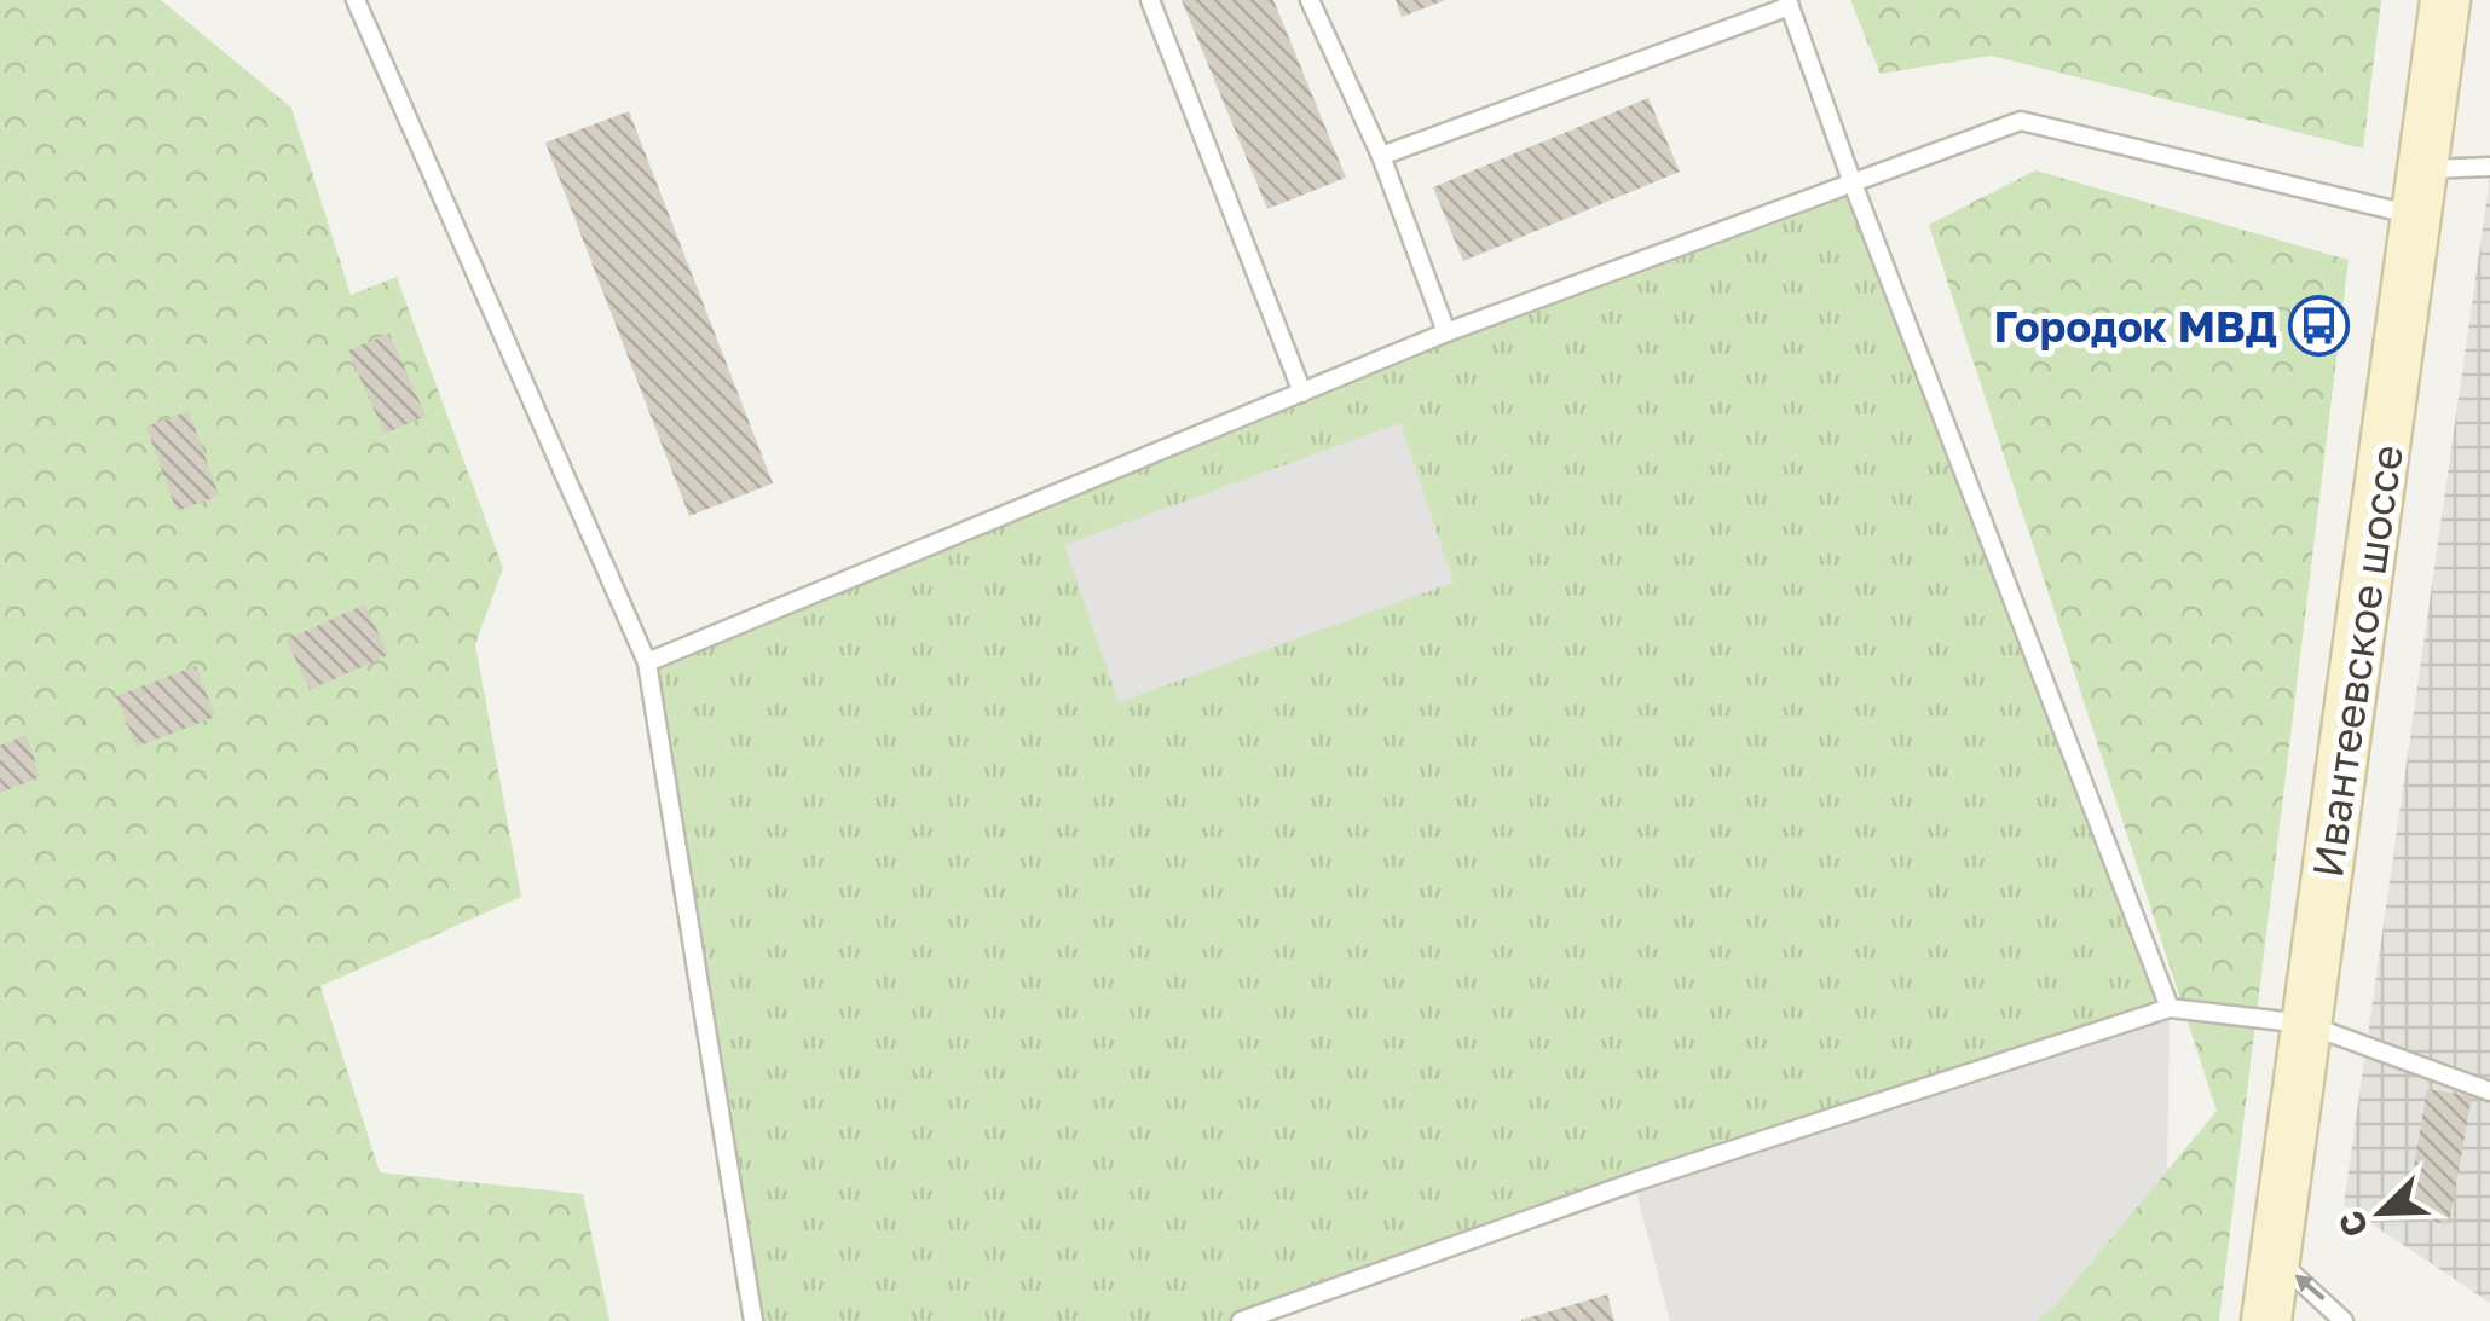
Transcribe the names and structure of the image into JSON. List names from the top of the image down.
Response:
{
  "streets": {
    "main road": ["Ивантеевское шоссе"]
  },
  "places": {
    "bus stop": ["Городок МВД"]
  },
  "north": "bottom left"
}
